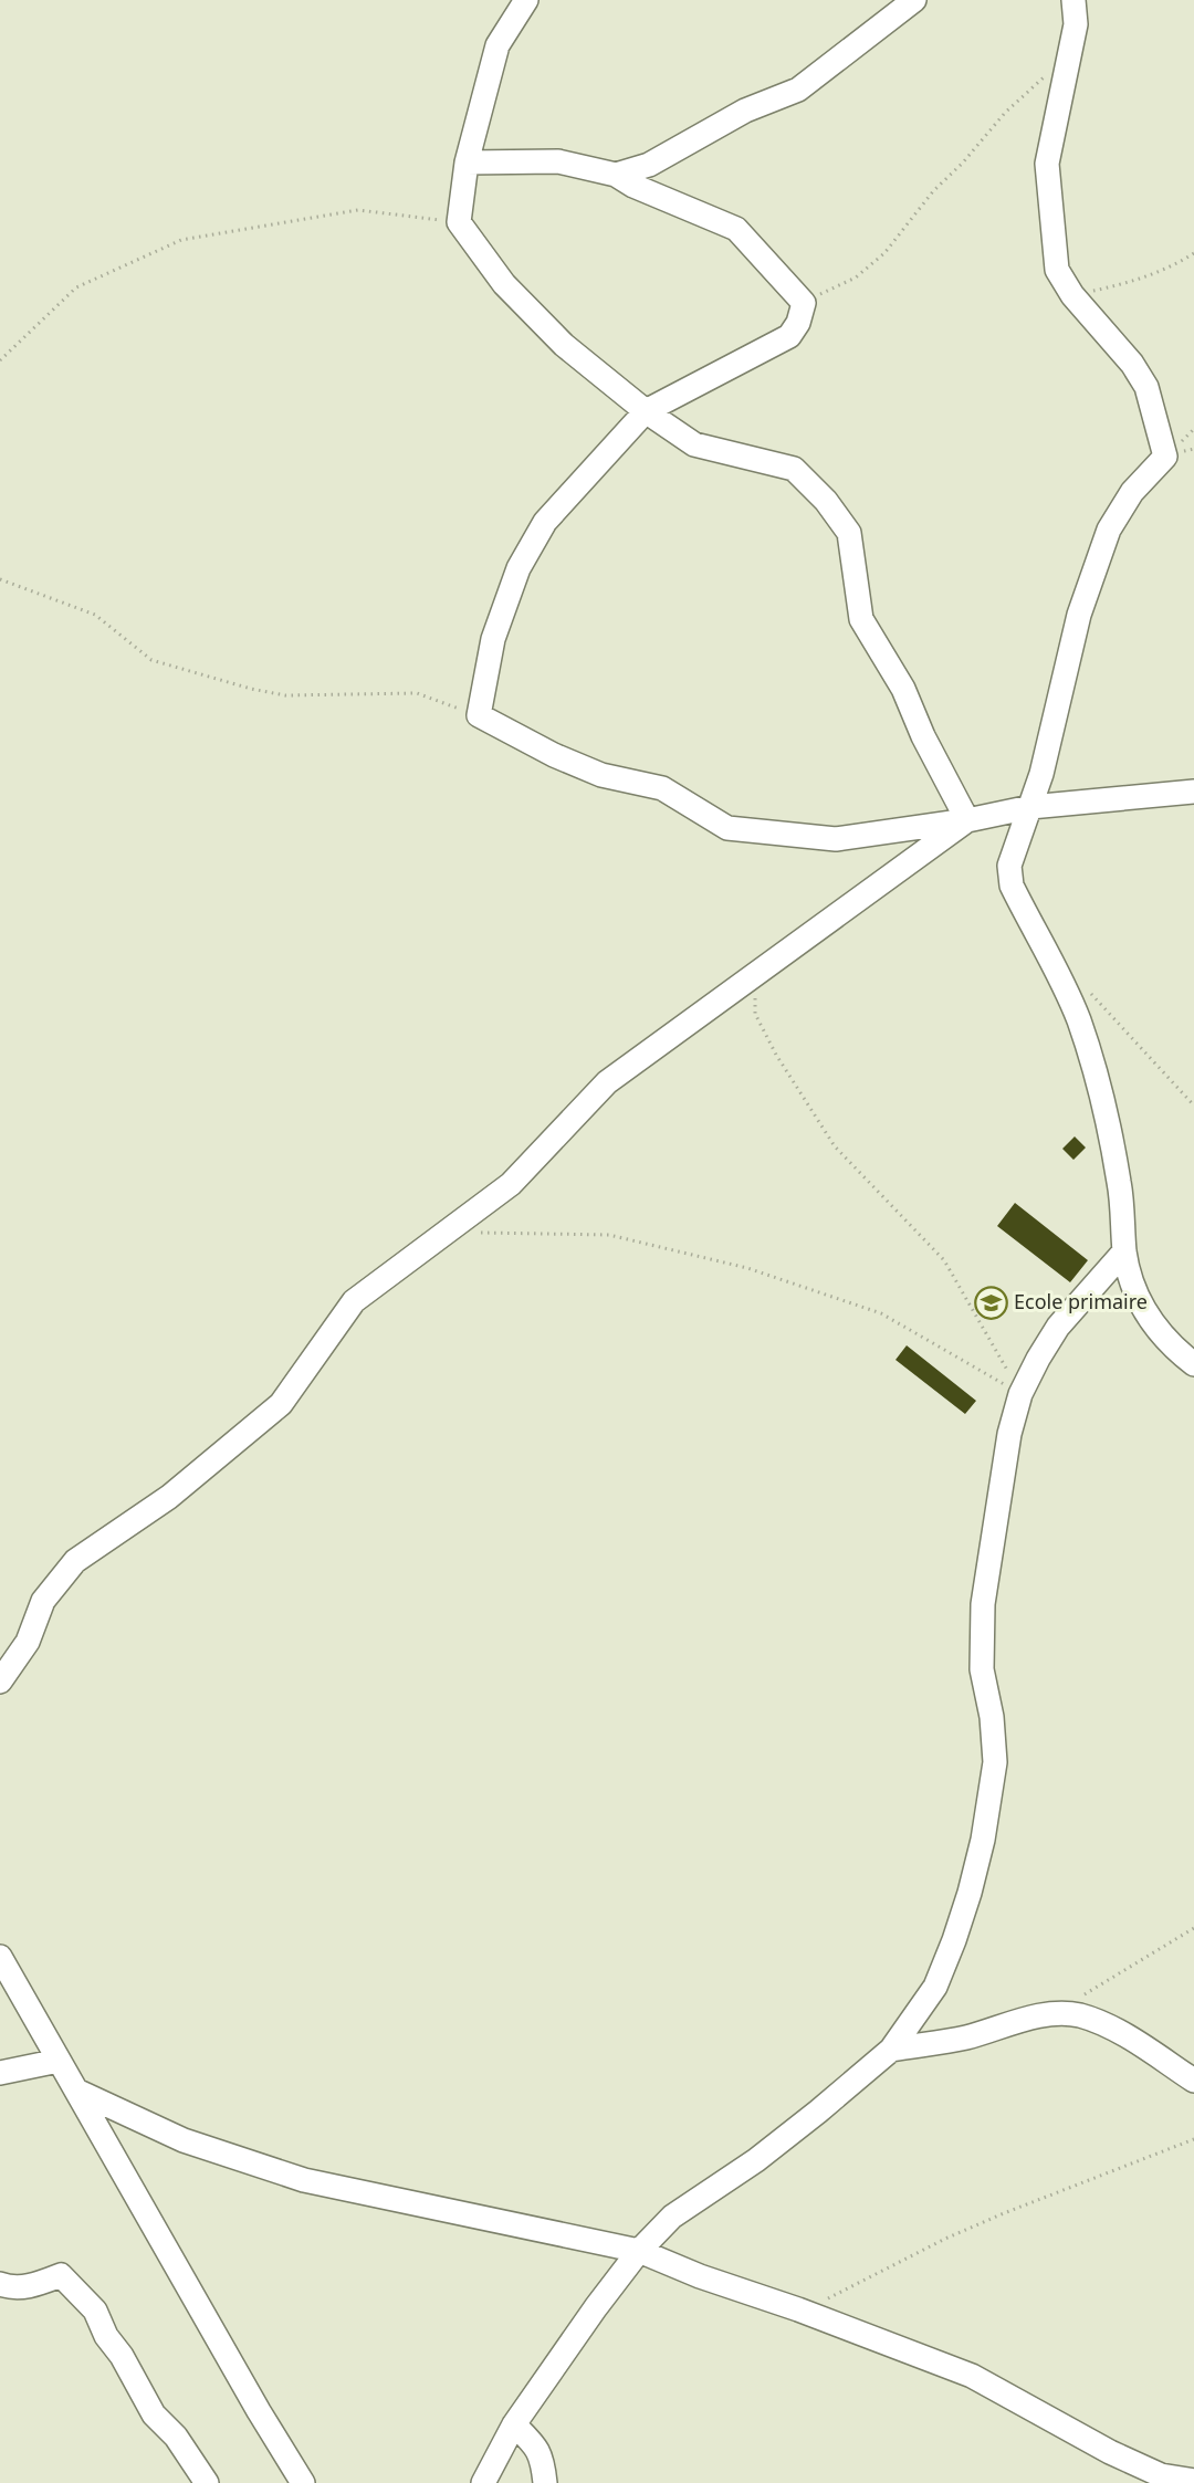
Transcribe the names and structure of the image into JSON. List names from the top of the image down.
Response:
{
  "places": {
    "school or university": ["Ecole primaire"]
  }
}
